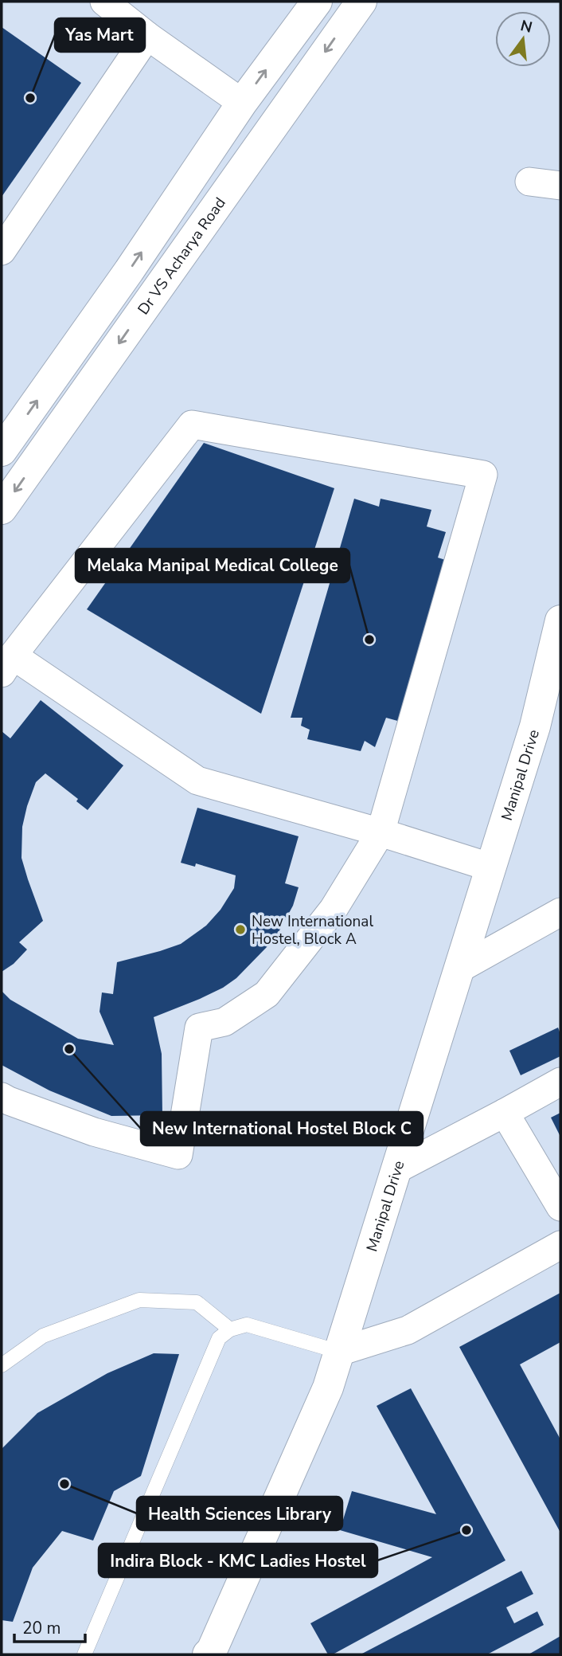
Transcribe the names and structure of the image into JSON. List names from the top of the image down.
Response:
{
  "streets": {
    "main road": ["Dr VS Acharya Road", "Manipal Drive"]
  },
  "places": [
    "Yas Mart",
    "Melaka Manipal Medical College",
    "New International Hostel, Block A",
    "New International Hostel Block C",
    "Health Sciences Library",
    "Indira Block - KMC Ladies Hostel"
  ],
  "scale_bar": "20 m",
  "north": "top"
}
